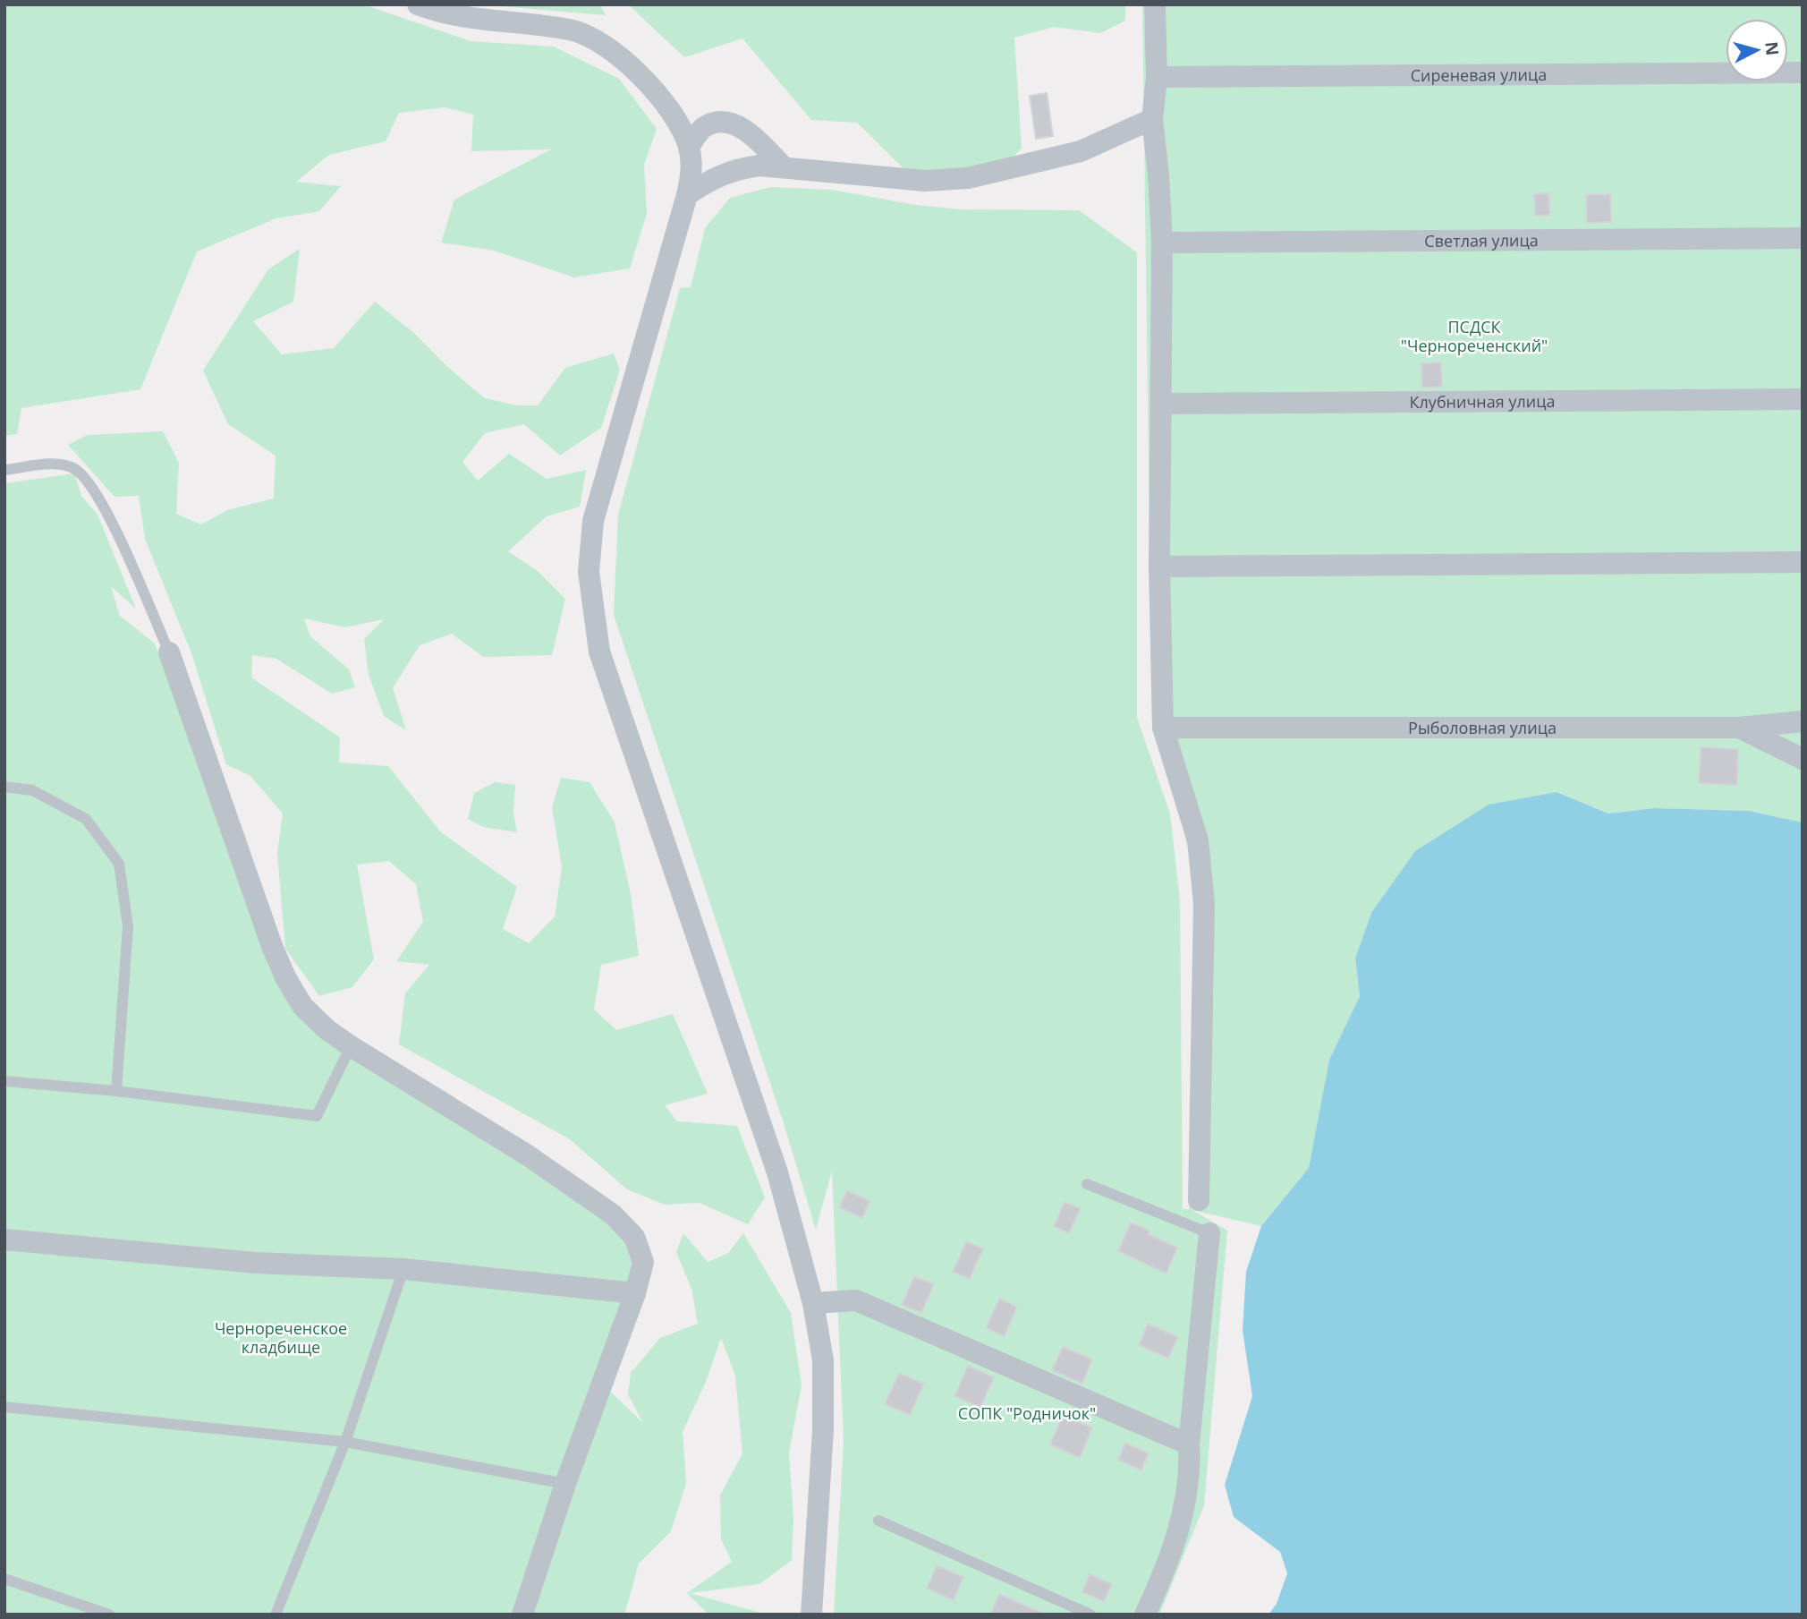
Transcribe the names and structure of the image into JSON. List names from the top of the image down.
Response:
{
  "streets": {
    "street": [
      "Сиреневая улица",
      "Светлая улица",
      "Клубничная улица",
      "Рыболовная улица"
    ]
  },
  "parks": ["ПСДСК \"Чернореченский\"", "Чернореченское кладбище", "СОПК \"Родничок\""],
  "north": "right"
}
